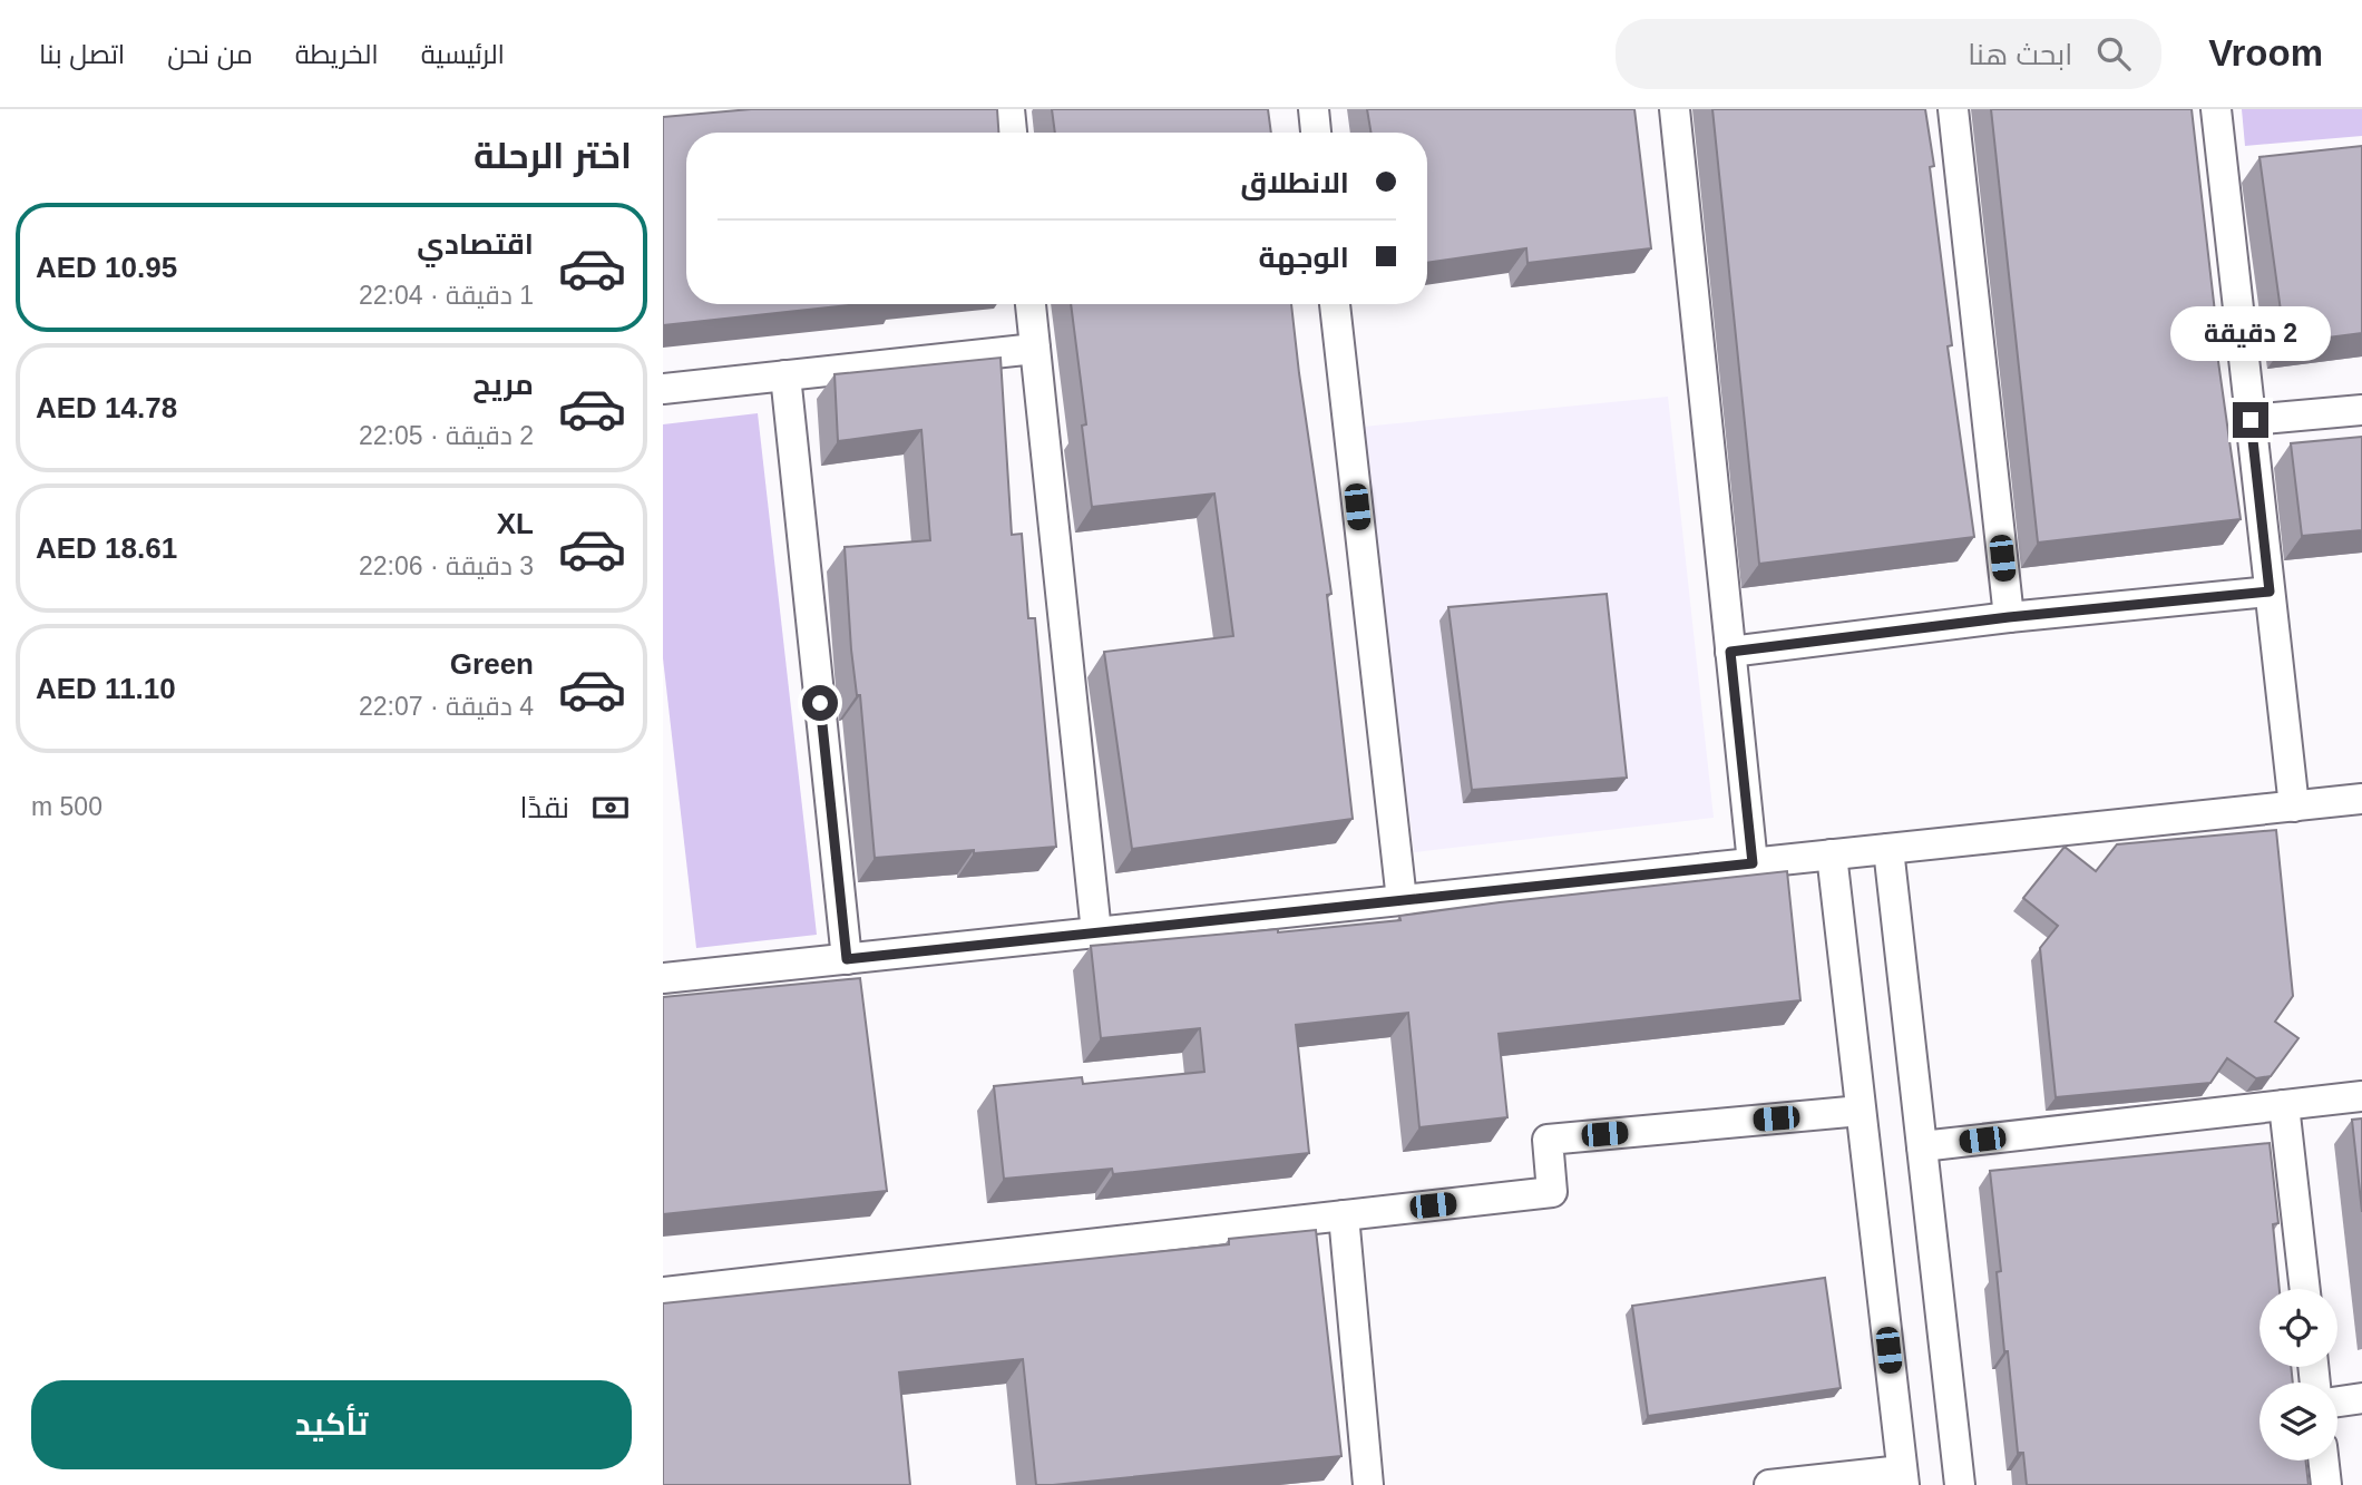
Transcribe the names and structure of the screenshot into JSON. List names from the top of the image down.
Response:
{
  "page": {
    "header": "Vroom",
    "search": "ابحث هنا",
    "nav": [
      "الرئيسية",
      "الخريطة",
      "من نحن",
      "اتصل بنا"
    ],
    "heading": "اختر الرحلة",
    "banner": ["الانطلاق", "الوجهة"],
    "list": [
      {
        "name": "اقتصادي",
        "note": "1 دقيقة · 22:04",
        "value": "AED 10.95"
      },
      {
        "name": "مريح",
        "note": "2 دقيقة · 22:05",
        "value": "AED 14.78"
      },
      {
        "name": "XL",
        "note": "3 دقيقة · 22:06",
        "value": "AED 18.61"
      },
      {
        "name": "Green",
        "note": "4 دقيقة · 22:07",
        "value": "AED 11.10"
      }
    ],
    "bubble": "2 دقيقة",
    "pay": ["نقدًا", "500 m"],
    "buttons": "تأكيد"
  }
}
